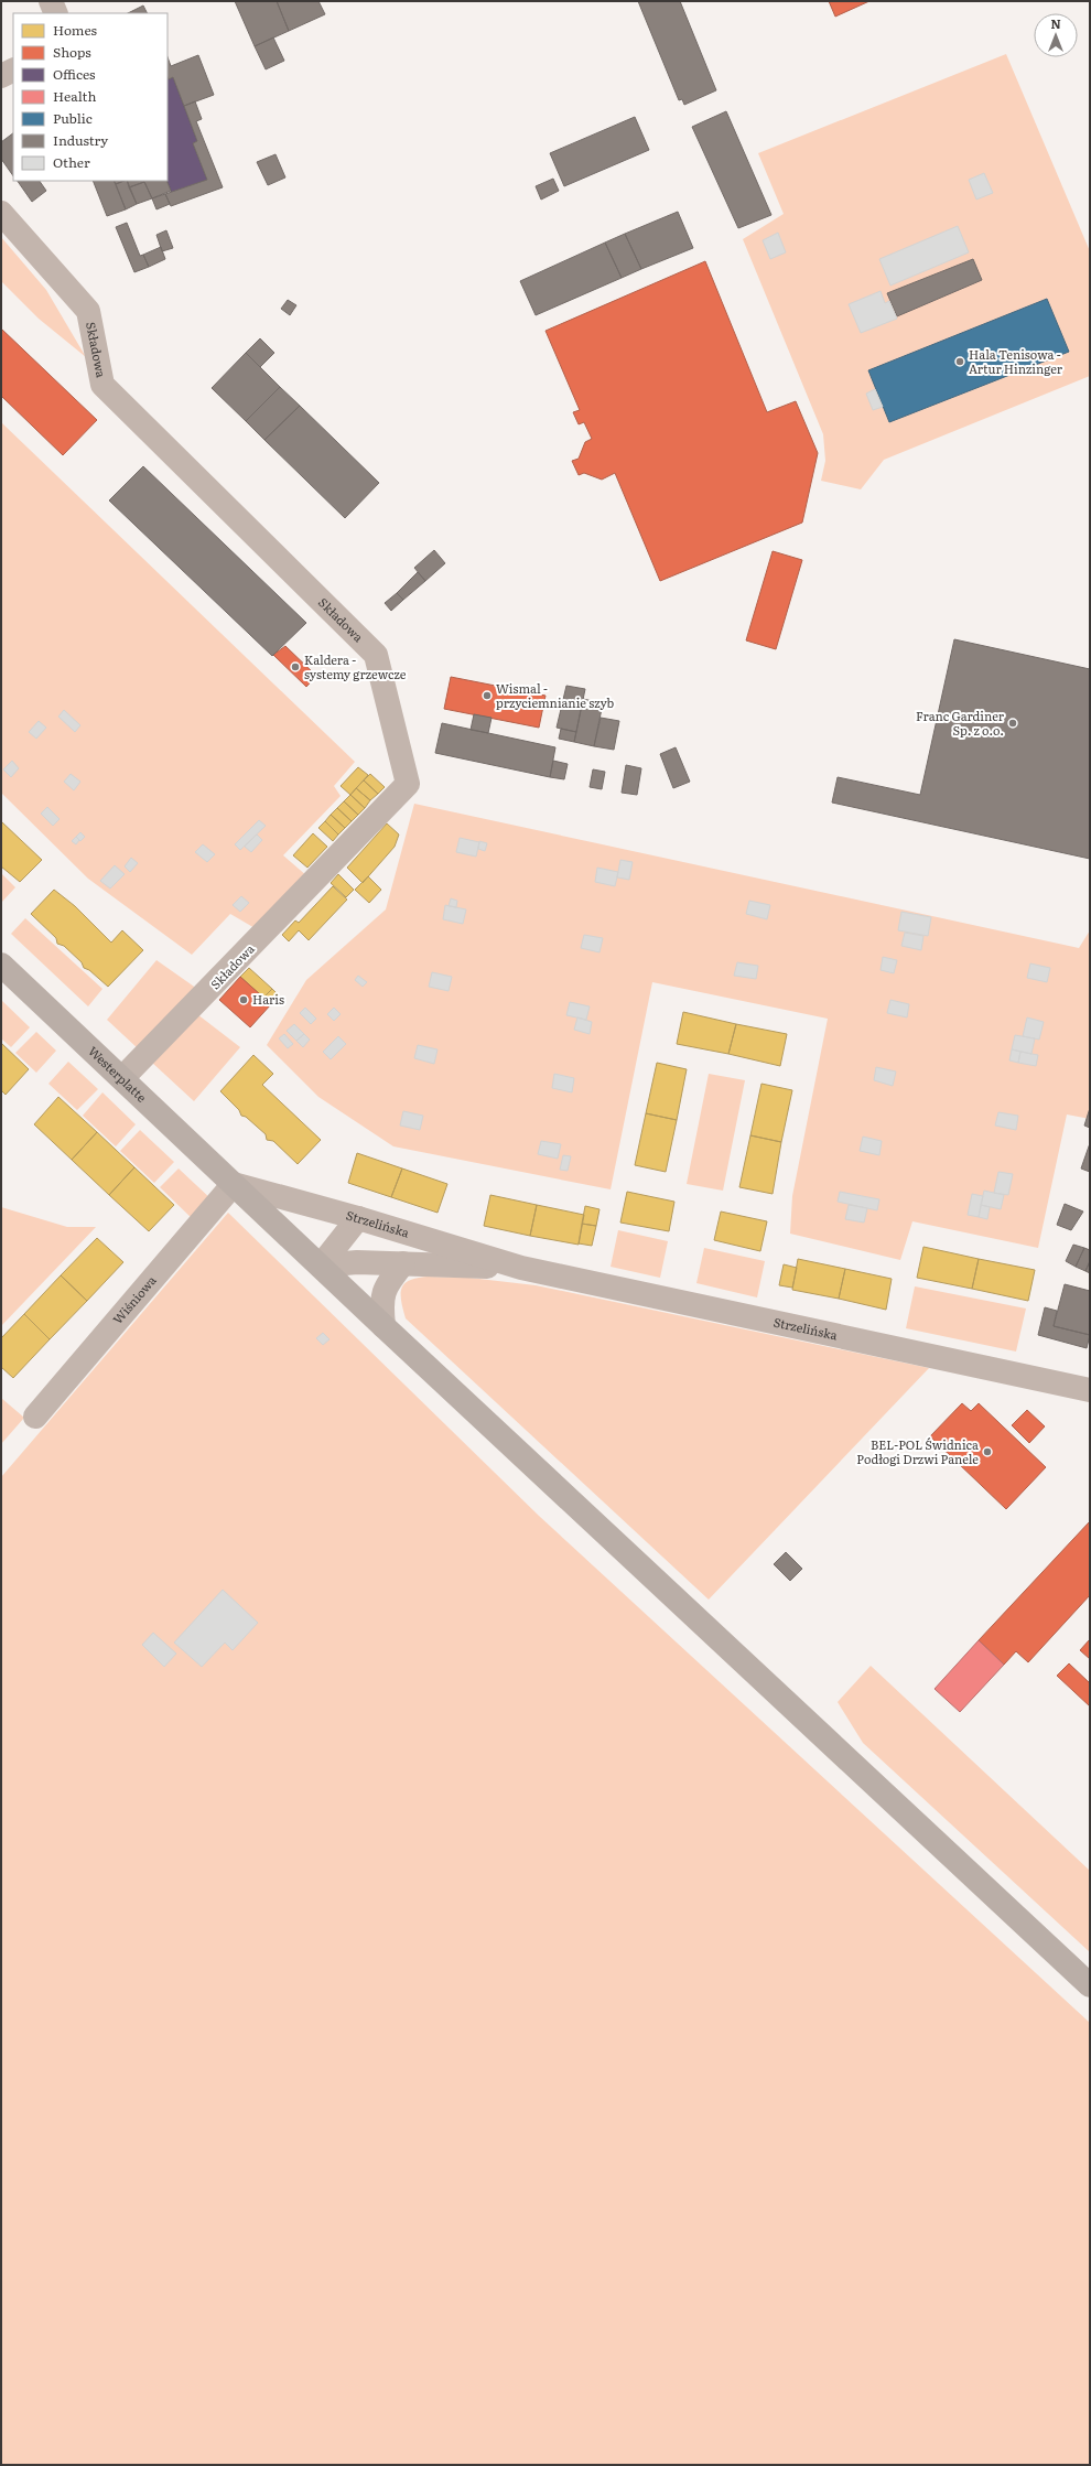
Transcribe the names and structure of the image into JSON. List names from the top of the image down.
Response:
{
  "streets": {
    "main road": ["Westerplatte"],
    "street": ["Składowa", "Strzelińska", "Wiśniowa"]
  },
  "crossings": [
    ["Składowa", "Westerplatte"],
    ["Westerplatte", "Strzelińska"],
    ["Westerplatte", "Wiśniowa"],
    ["Strzelińska", "Wiśniowa"]
  ],
  "places": [
    "Hala Tenisowa - Artur Hinzinger",
    "Kaldera - systemy grzewcze",
    "Wismal - przyciemnianie szyb",
    "Franc Gardiner Sp. z o.o.",
    "Haris",
    "BEL-POL Świdnica Podłogi Drzwi Panele"
  ],
  "legend": [
    "Homes",
    "Shops",
    "Offices",
    "Health",
    "Public",
    "Industry",
    "Other"
  ],
  "north": "top"
}
